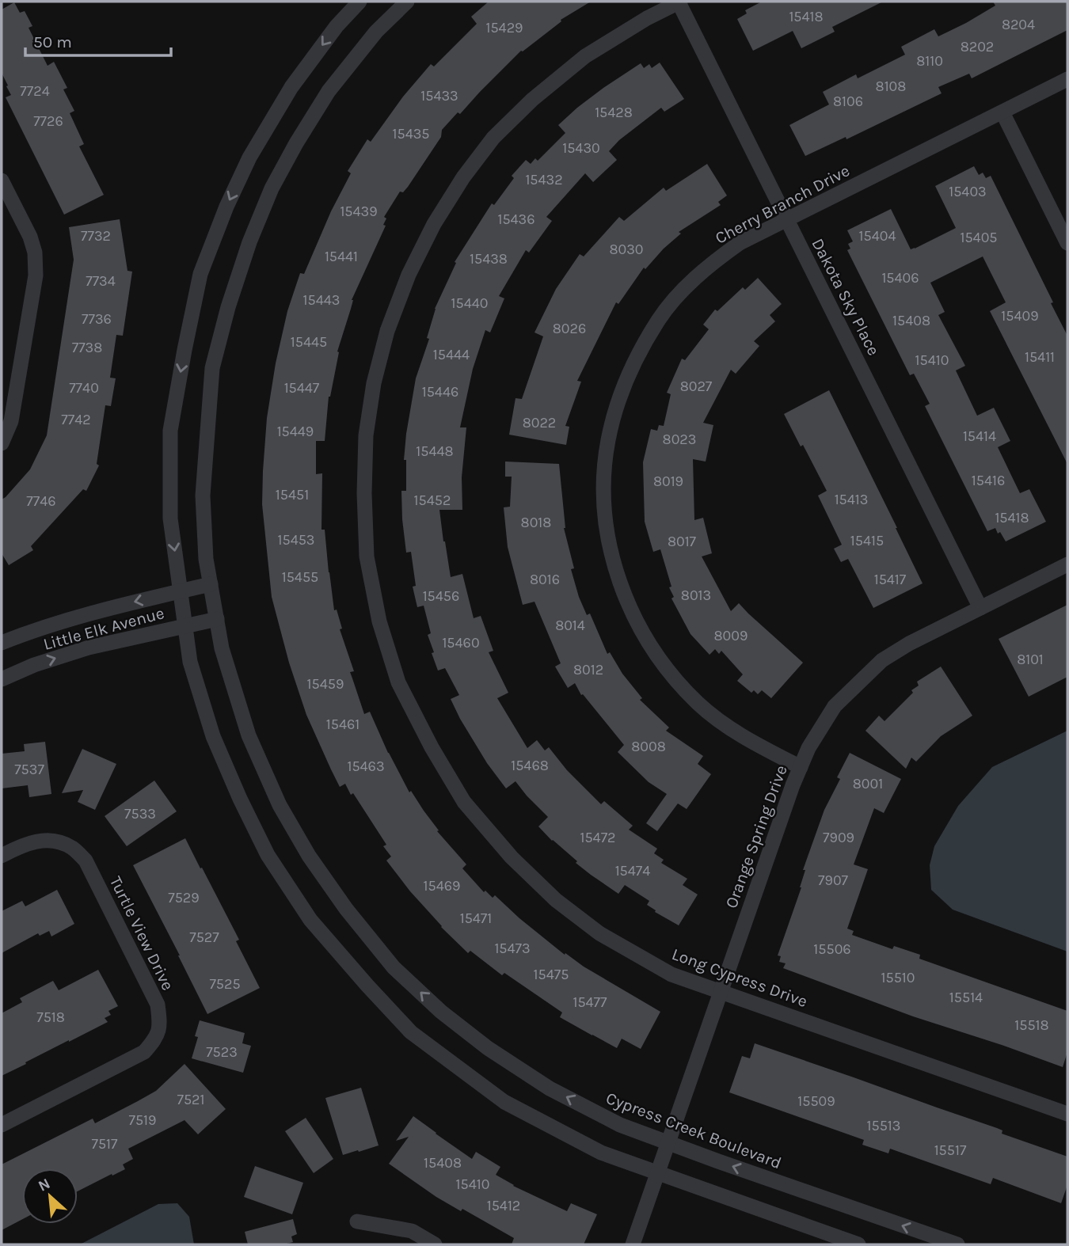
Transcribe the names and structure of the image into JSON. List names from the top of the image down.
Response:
{
  "streets": {
    "street": [
      "Cherry Branch Drive",
      "Dakota Sky Place",
      "Little Elk Avenue",
      "Orange Spring Drive",
      "Turtle View Drive",
      "Long Cypress Drive",
      "Cypress Creek Boulevard"
    ]
  },
  "crossings": [
    ["Cherry Branch Drive", "Dakota Sky Place"],
    ["Cherry Branch Drive", "Orange Spring Drive"],
    ["Dakota Sky Place", "Orange Spring Drive"],
    ["Dakota Sky Place", "Long Cypress Drive"],
    ["Little Elk Avenue", "Cypress Creek Boulevard"],
    ["Orange Spring Drive", "Long Cypress Drive"],
    ["Orange Spring Drive", "Cypress Creek Boulevard"]
  ],
  "house_numbers": [
    "15418",
    "8204",
    "15429",
    "8202",
    "8110",
    "8108",
    "7724",
    "15433",
    "8106",
    "15428",
    "7726",
    "15435",
    "15430",
    "15432",
    "15403",
    "15439",
    "15436",
    "7732",
    "15404",
    "15405",
    "8030",
    "15441",
    "15438",
    "15406",
    "7734",
    "15443",
    "15440",
    "15409",
    "7736",
    "15408",
    "8026",
    "15445",
    "7738",
    "15444",
    "15411",
    "15410",
    "8027",
    "7740",
    "15447",
    "15446",
    "7742",
    "8022",
    "15449",
    "15414",
    "8023",
    "15448",
    "15416",
    "8019",
    "15451",
    "15413",
    "15452",
    "7746",
    "15418",
    "8018",
    "15453",
    "15415",
    "8017",
    "15455",
    "8016",
    "15417",
    "8013",
    "15456",
    "8014",
    "8009",
    "15460",
    "8101",
    "8012",
    "15459",
    "15461",
    "8008",
    "15468",
    "15463",
    "7537",
    "8001",
    "7533",
    "15472",
    "7909",
    "15474",
    "7907",
    "15469",
    "7529",
    "15471",
    "7527",
    "15473",
    "15506",
    "15475",
    "15510",
    "7525",
    "15514",
    "15477",
    "7518",
    "15518",
    "7523",
    "7521",
    "15509",
    "7519",
    "15513",
    "7517",
    "15517",
    "15408",
    "15410",
    "15412"
  ],
  "scale_bar": "50 m",
  "north": "top left"
}
